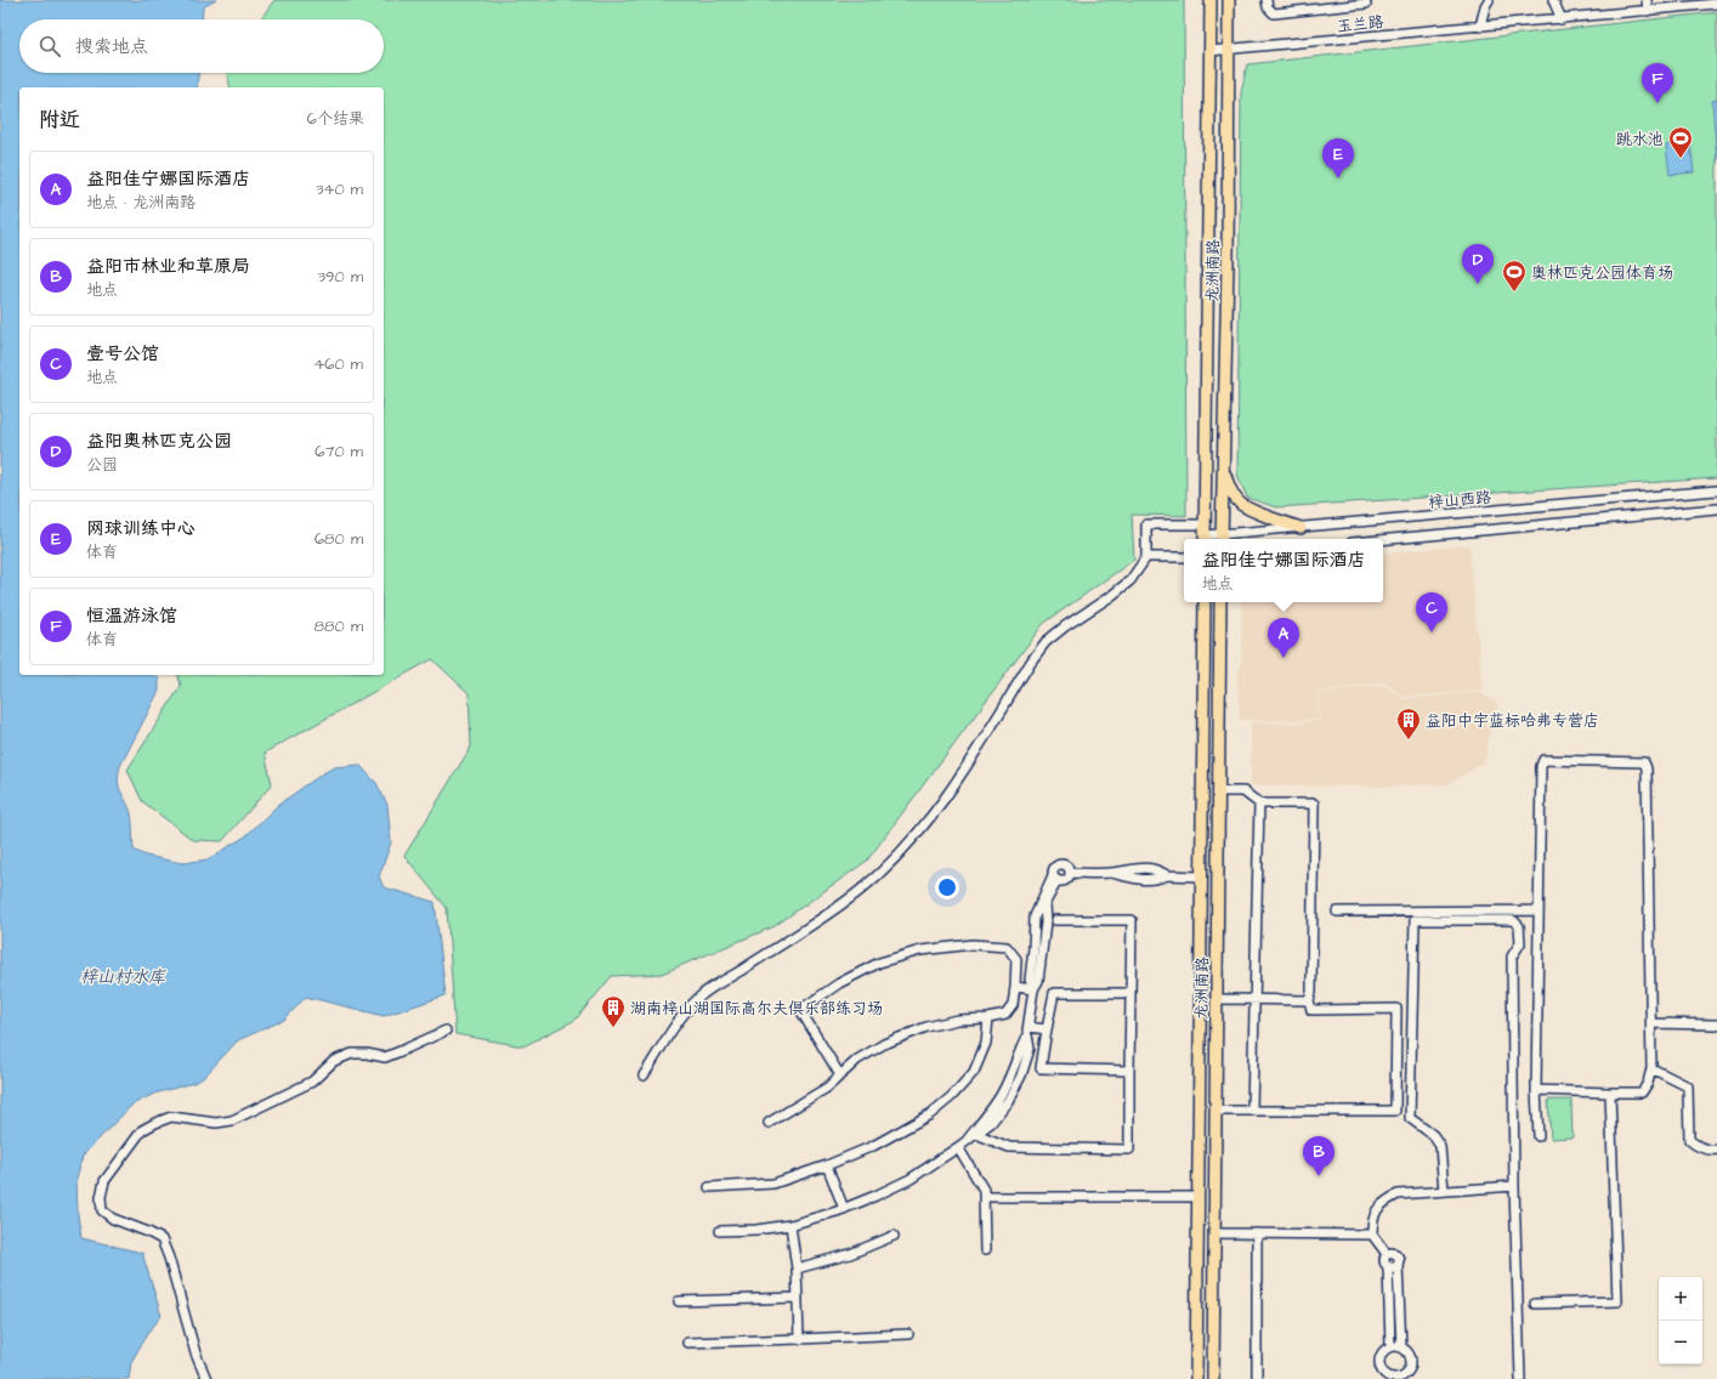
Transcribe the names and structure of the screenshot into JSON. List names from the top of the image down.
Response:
{
  "streets": {
    "main road": ["龙洲南路"],
    "street": ["玉兰路", "梓山西路"]
  },
  "crossings": [
    ["玉兰路", "龙洲南路"],
    ["龙洲南路", "梓山西路"]
  ],
  "water": ["梓山村水库"],
  "places": {
    "sports": ["跳水池", "奥林匹克公园体育场"],
    "building": ["益阳中宇蓝标哈弗专营店", "湖南梓山湖国际高尔夫俱乐部练习场"]
  },
  "page": {
    "search": "搜索地点",
    "pins": [
      "F",
      "E",
      "D",
      "C",
      "A",
      "B"
    ],
    "heading": ["附近", "6个结果"],
    "list": [
      {
        "mark": "A",
        "name": "益阳佳宁娜国际酒店",
        "note": "地点 · 龙洲南路",
        "value": "340 m"
      },
      {
        "mark": "B",
        "name": "益阳市林业和草原局",
        "note": "地点",
        "value": "390 m"
      },
      {
        "mark": "C",
        "name": "壹号公馆",
        "note": "地点",
        "value": "460 m"
      },
      {
        "mark": "D",
        "name": "益阳奥林匹克公园",
        "note": "公园",
        "value": "670 m"
      },
      {
        "mark": "E",
        "name": "网球训练中心",
        "note": "体育",
        "value": "680 m"
      },
      {
        "mark": "F",
        "name": "恒温游泳馆",
        "note": "体育",
        "value": "880 m"
      }
    ],
    "popup": ["益阳佳宁娜国际酒店", "地点"],
    "map_buttons": ["+", "−"]
  }
}
